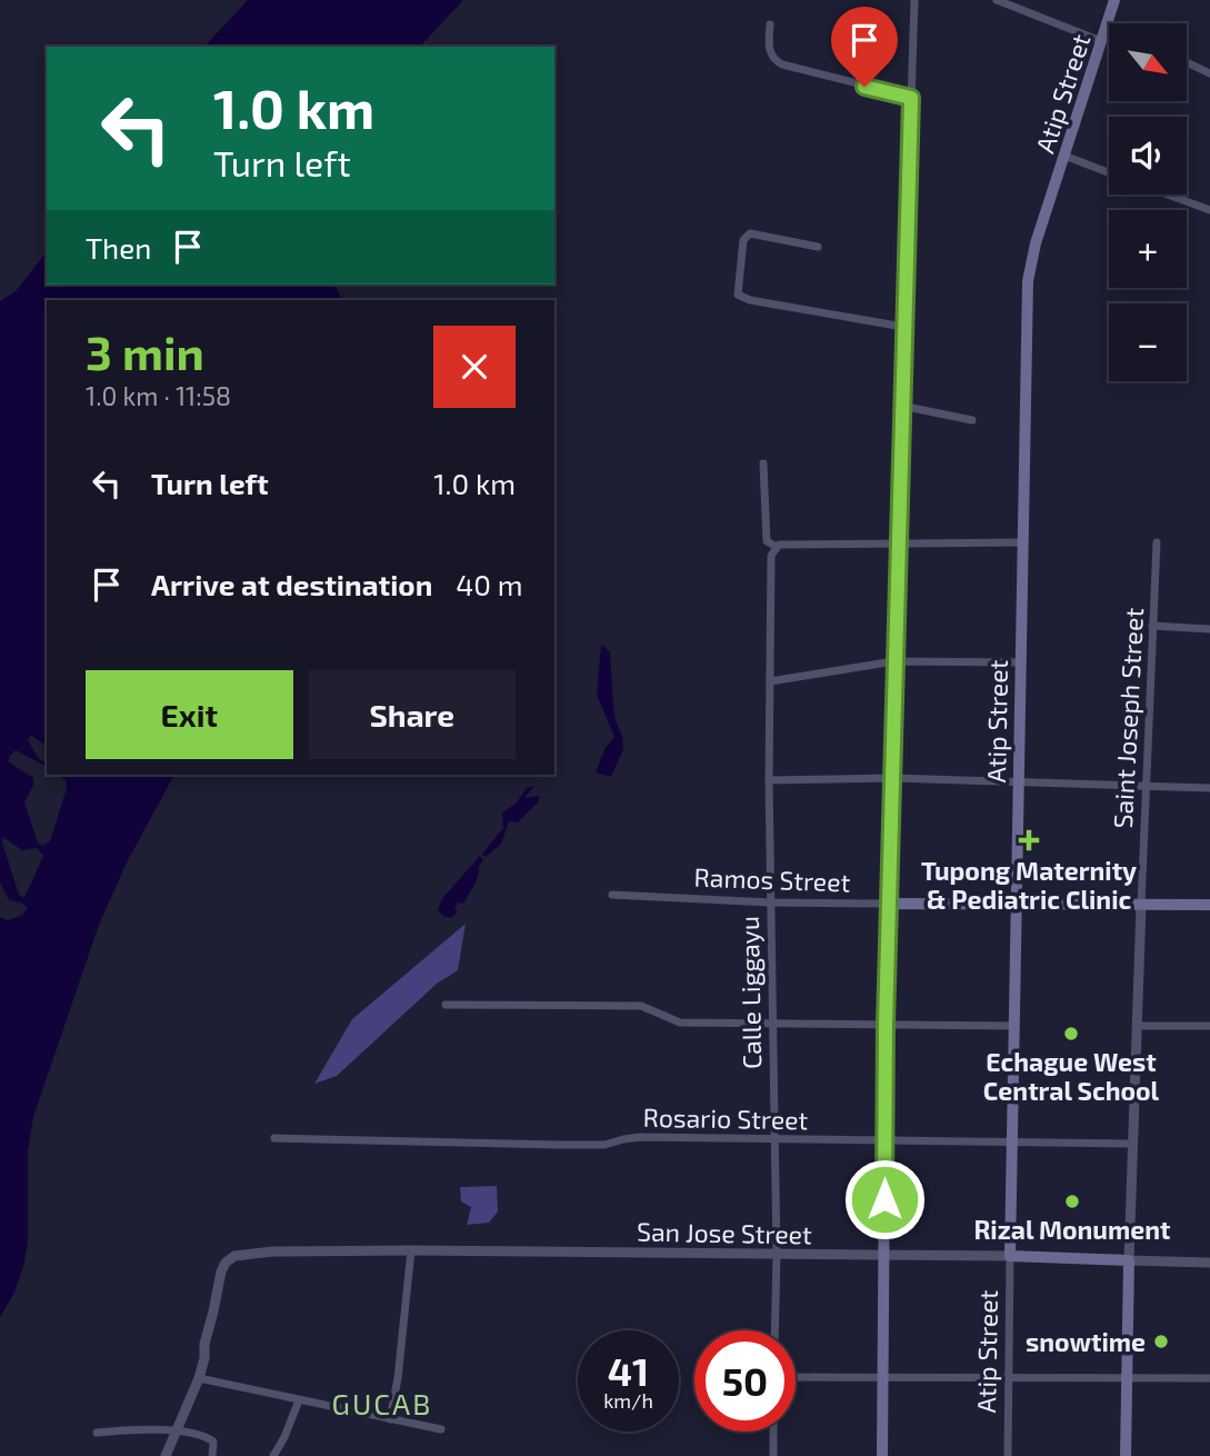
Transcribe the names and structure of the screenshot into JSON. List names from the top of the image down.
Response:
{
  "streets": {
    "main road": [
      "Atip Street",
      "Saint Joseph Street",
      "Ramos Street",
      "San Jose Street"
    ],
    "street": ["Calle Liggayu", "Rosario Street"]
  },
  "crossings": [
    ["Atip Street", "Ramos Street"],
    ["Atip Street", "Rosario Street"],
    ["Atip Street", "San Jose Street"],
    ["Saint Joseph Street", "Ramos Street"],
    ["Saint Joseph Street", "Rosario Street"],
    ["Saint Joseph Street", "San Jose Street"],
    ["Ramos Street", "Calle Liggayu"],
    ["Calle Liggayu", "Rosario Street"],
    ["Calle Liggayu", "San Jose Street"]
  ],
  "districts": ["GUCAB"],
  "places": {
    "health": ["Tupong Maternity & Pediatric Clinic"],
    "other": ["Echague West Central School", "Rizal Monument", "snowtime"]
  },
  "north": "bottom right",
  "page": {
    "map_buttons": ["+", "−"],
    "turn": ["1.0 km", "Turn left"],
    "then": "Then",
    "heading": ["3 min", "1.0 km · 11:58"],
    "list": [
      {
        "name": "Turn left",
        "value": "1.0 km"
      },
      {
        "name": "Arrive at destination",
        "value": "40 m"
      }
    ],
    "buttons": ["Exit", "Share"],
    "speed": "41 km/h",
    "limit": "50"
  }
}
